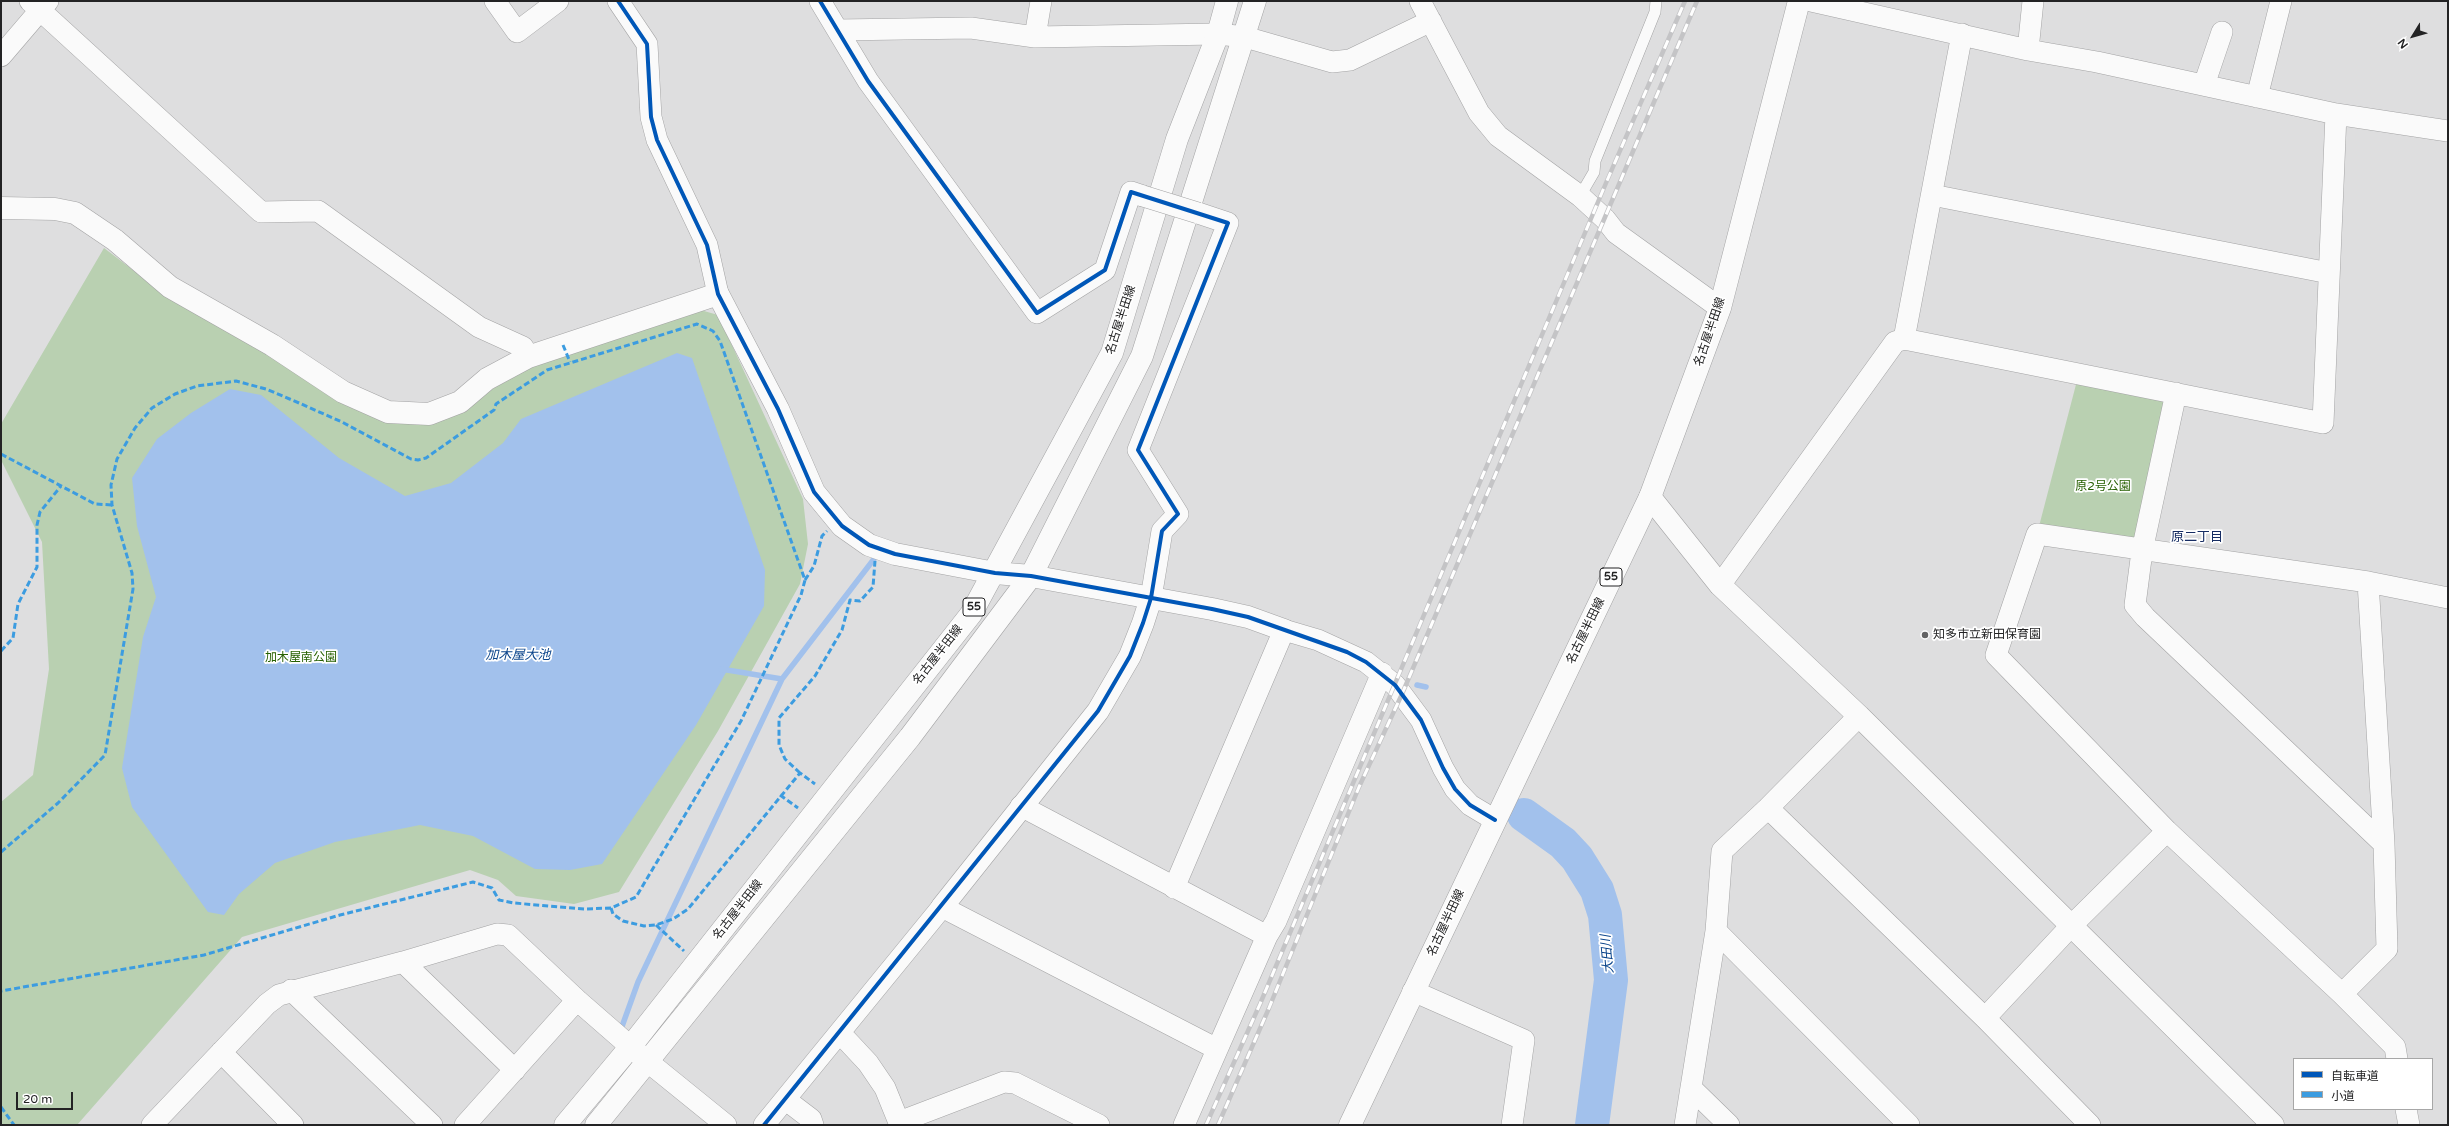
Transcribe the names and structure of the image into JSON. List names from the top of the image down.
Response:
{
  "streets": {
    "main road": ["名古屋半田線", "55"]
  },
  "districts": ["原二丁目"],
  "water": ["加木屋大池", "大田川"],
  "parks": ["原2号公園", "加木屋南公園"],
  "places": ["知多市立新田保育園"],
  "legend": ["自転車道", "小道"],
  "scale_bar": "20 m",
  "north": "bottom left"
}
